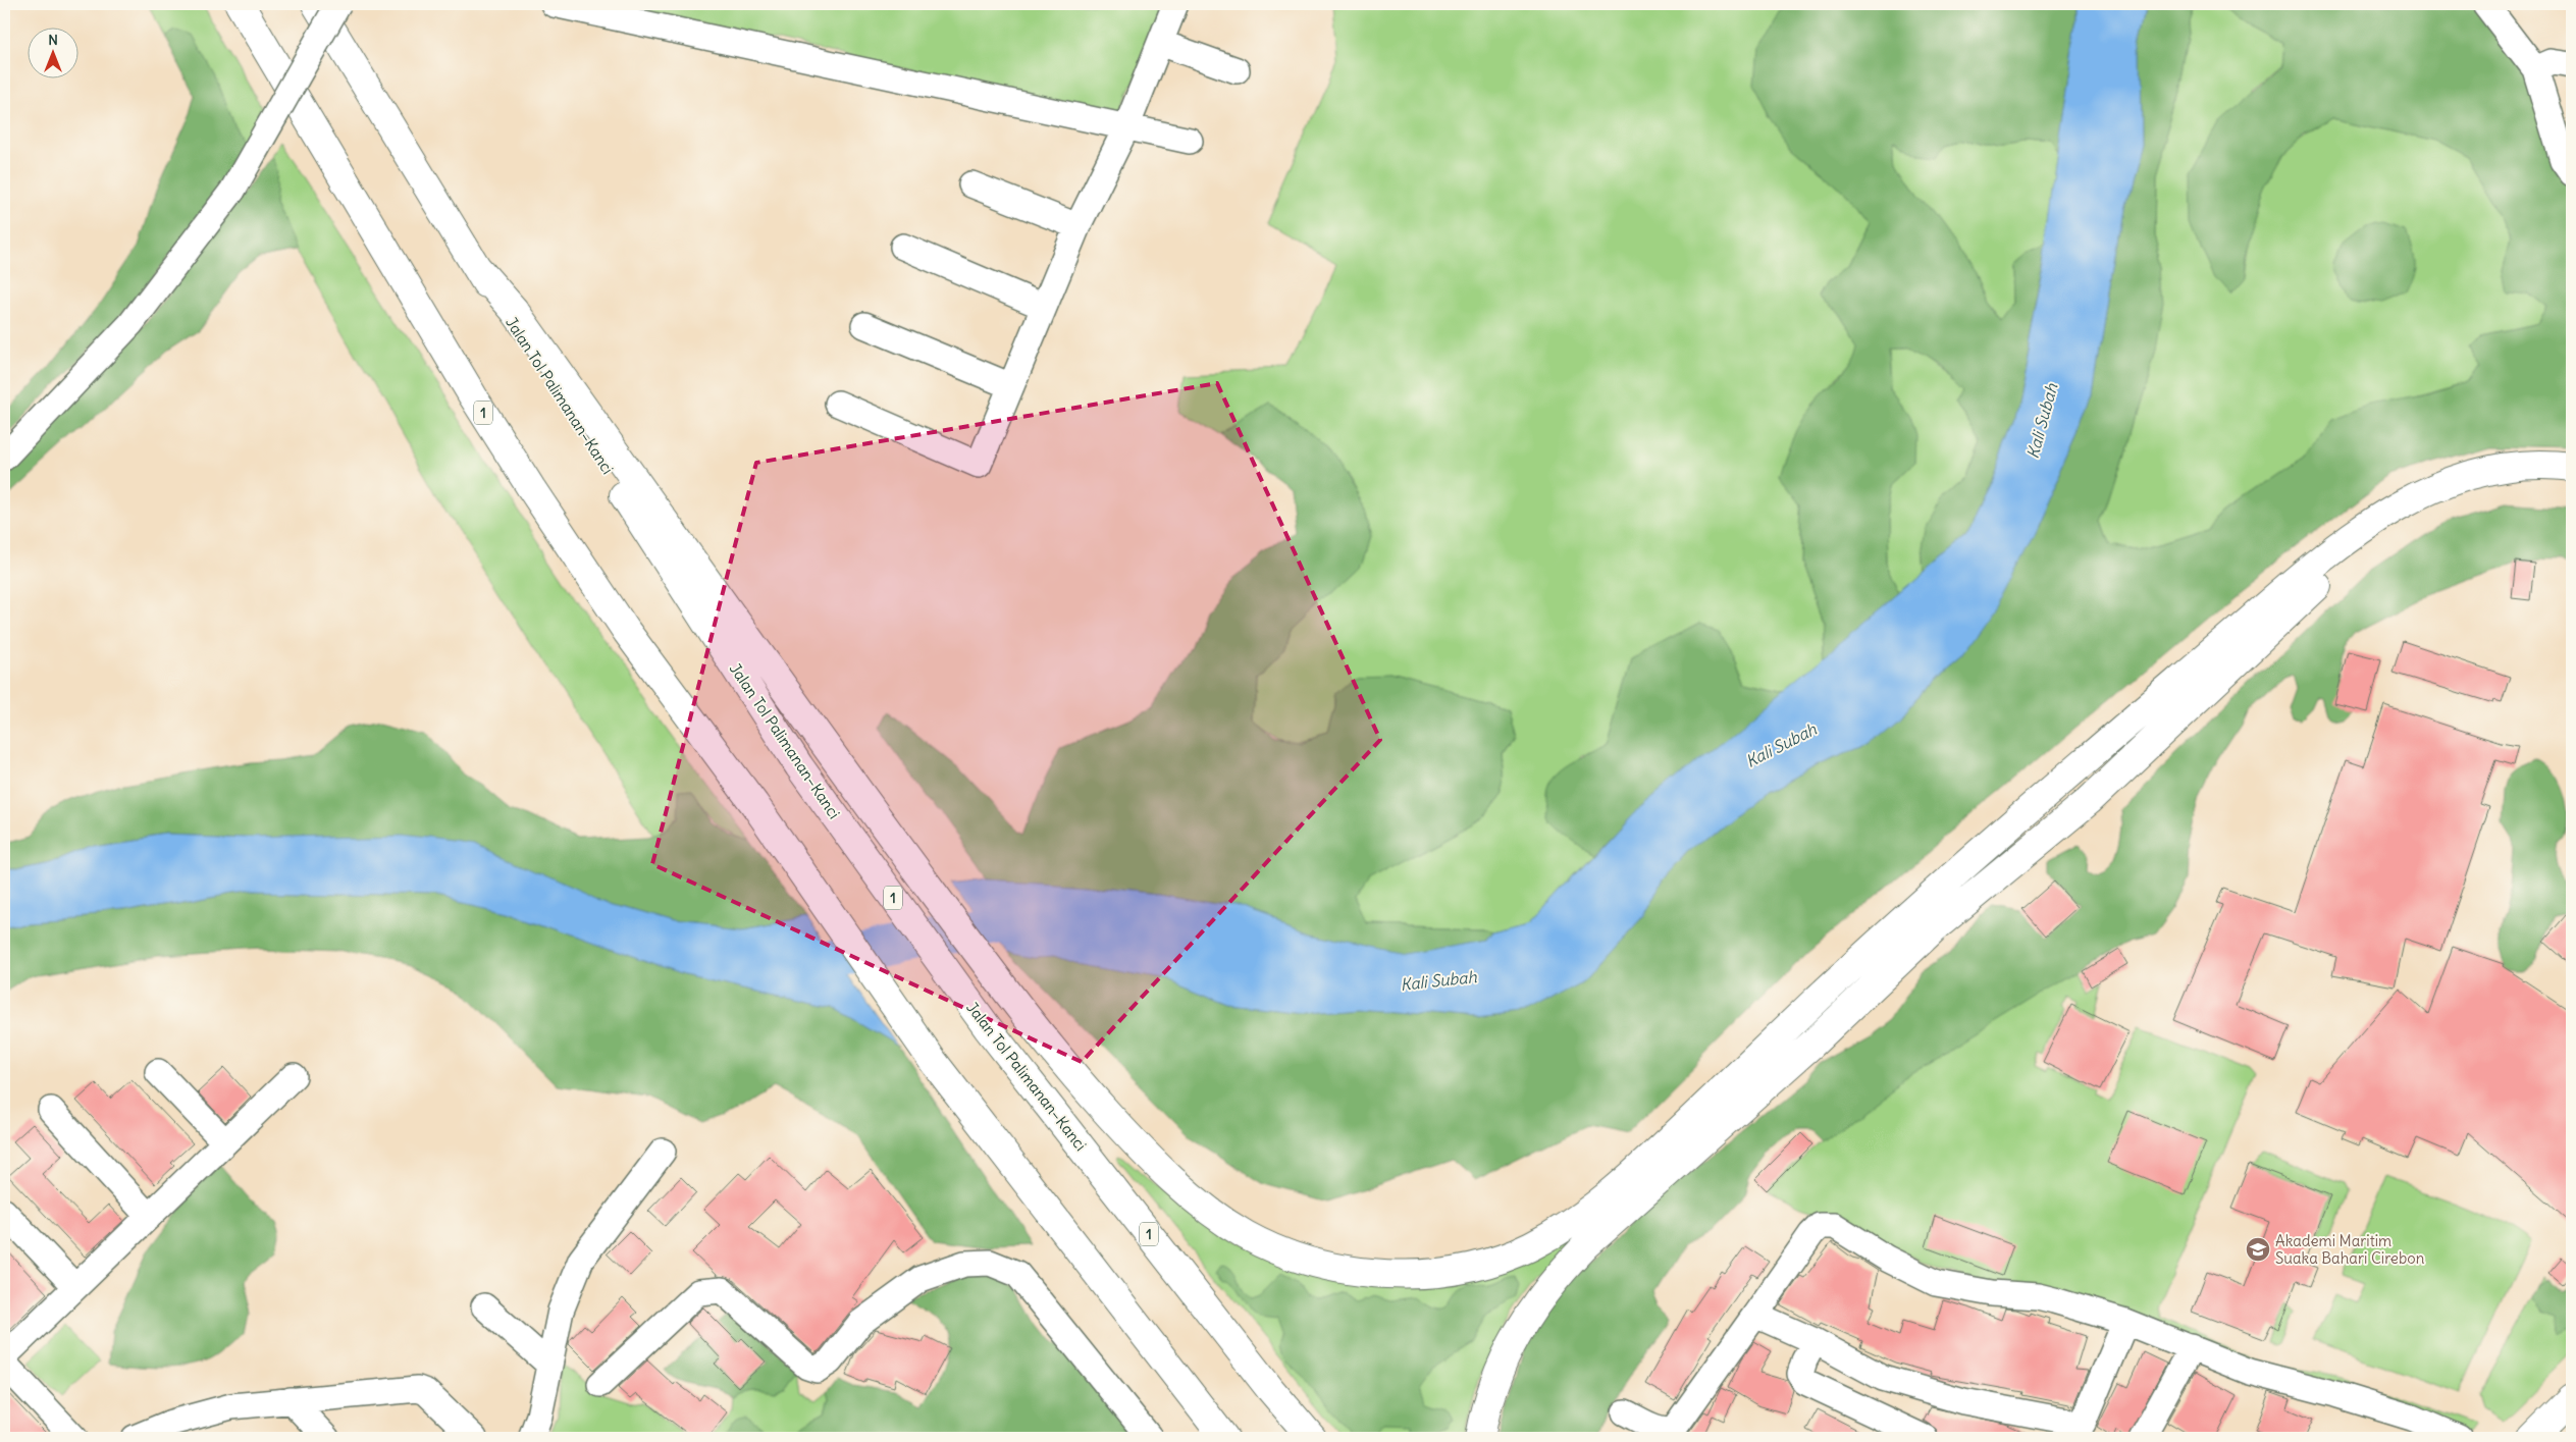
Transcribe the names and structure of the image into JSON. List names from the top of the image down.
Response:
{
  "streets": {
    "highway": ["Jalan Tol Palimanan–Kanci", "1"]
  },
  "water": ["Kali Subah"],
  "places": {
    "school or university": ["Akademi Maritim Suaka Bahari Cirebon"]
  },
  "north": "top"
}
